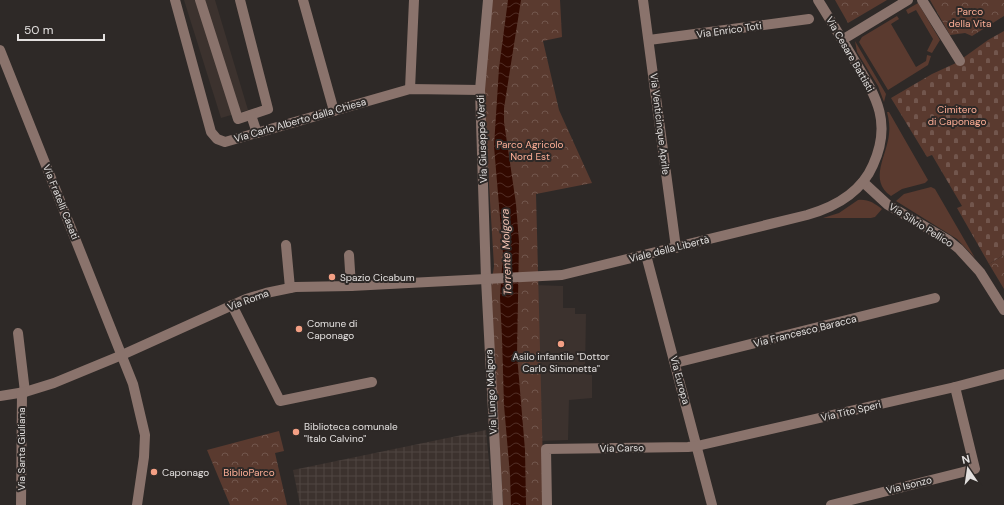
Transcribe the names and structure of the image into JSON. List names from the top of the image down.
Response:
{
  "streets": {
    "street": [
      "Via Enrico Toti",
      "Via Cesare Battisti",
      "Via Carlo Alberto dalla Chiesa",
      "Via Venticinque Aprile",
      "Via Giuseppe Verdi",
      "Via Fratelli Casati",
      "Via Silvio Pellico",
      "Viale della Libertà",
      "Via Roma",
      "Via Francesco Baracca",
      "Via Europa",
      "Via Lungo Molgora",
      "Via Tito Speri",
      "Via Carso",
      "Via Santa Giuliana",
      "Via Isonzo"
    ]
  },
  "crossings": [
    ["Via Enrico Toti", "Via Venticinque Aprile"],
    ["Via Cesare Battisti", "Via Silvio Pellico"],
    ["Via Cesare Battisti", "Viale della Libertà"],
    ["Via Carlo Alberto dalla Chiesa", "Via Giuseppe Verdi"],
    ["Via Venticinque Aprile", "Viale della Libertà"],
    ["Via Giuseppe Verdi", "Via Roma"],
    ["Via Giuseppe Verdi", "Via Lungo Molgora"],
    ["Via Fratelli Casati", "Via Roma"],
    ["Viale della Libertà", "Via Roma"],
    ["Viale della Libertà", "Via Europa"],
    ["Via Roma", "Via Lungo Molgora"],
    ["Via Roma", "Via Santa Giuliana"],
    ["Via Francesco Baracca", "Via Europa"],
    ["Via Europa", "Via Tito Speri"],
    ["Via Europa", "Via Carso"],
    ["Via Tito Speri", "Via Carso"],
    ["Via Tito Speri", "Via Isonzo"]
  ],
  "water": ["Torrente Molgora"],
  "parks": [
    "Parco della Vita",
    "Cimitero di Caponago",
    "Parco Agricolo Nord Est",
    "BiblioParco"
  ],
  "places": [
    "Spazio Cicabum",
    "Comune di Caponago",
    "Asilo infantile \"Dottor Carlo Simonetta\"",
    "Biblioteca comunale \"Italo Calvino\"",
    "Caponago"
  ],
  "scale_bar": "50 m",
  "north": "top"
}
